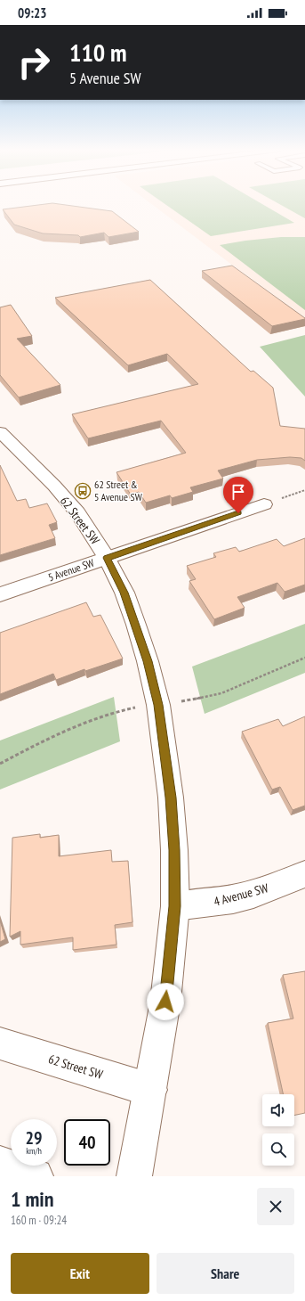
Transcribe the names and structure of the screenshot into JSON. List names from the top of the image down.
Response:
{
  "streets": {
    "street": ["62 Street SW", "5 Avenue SW", "4 Avenue SW"]
  },
  "crossings": [
    ["62 Street SW", "5 Avenue SW"],
    ["62 Street SW", "4 Avenue SW"]
  ],
  "places": {
    "bus stop": ["62 Street & 5 Avenue SW"]
  },
  "page": {
    "status": "09:23",
    "turn": ["110 m", "5 Avenue SW"],
    "speed": "29 km/h",
    "limit": "40",
    "heading": ["1 min", "160 m · 09:24"],
    "buttons": ["Exit", "Share"]
  }
}
